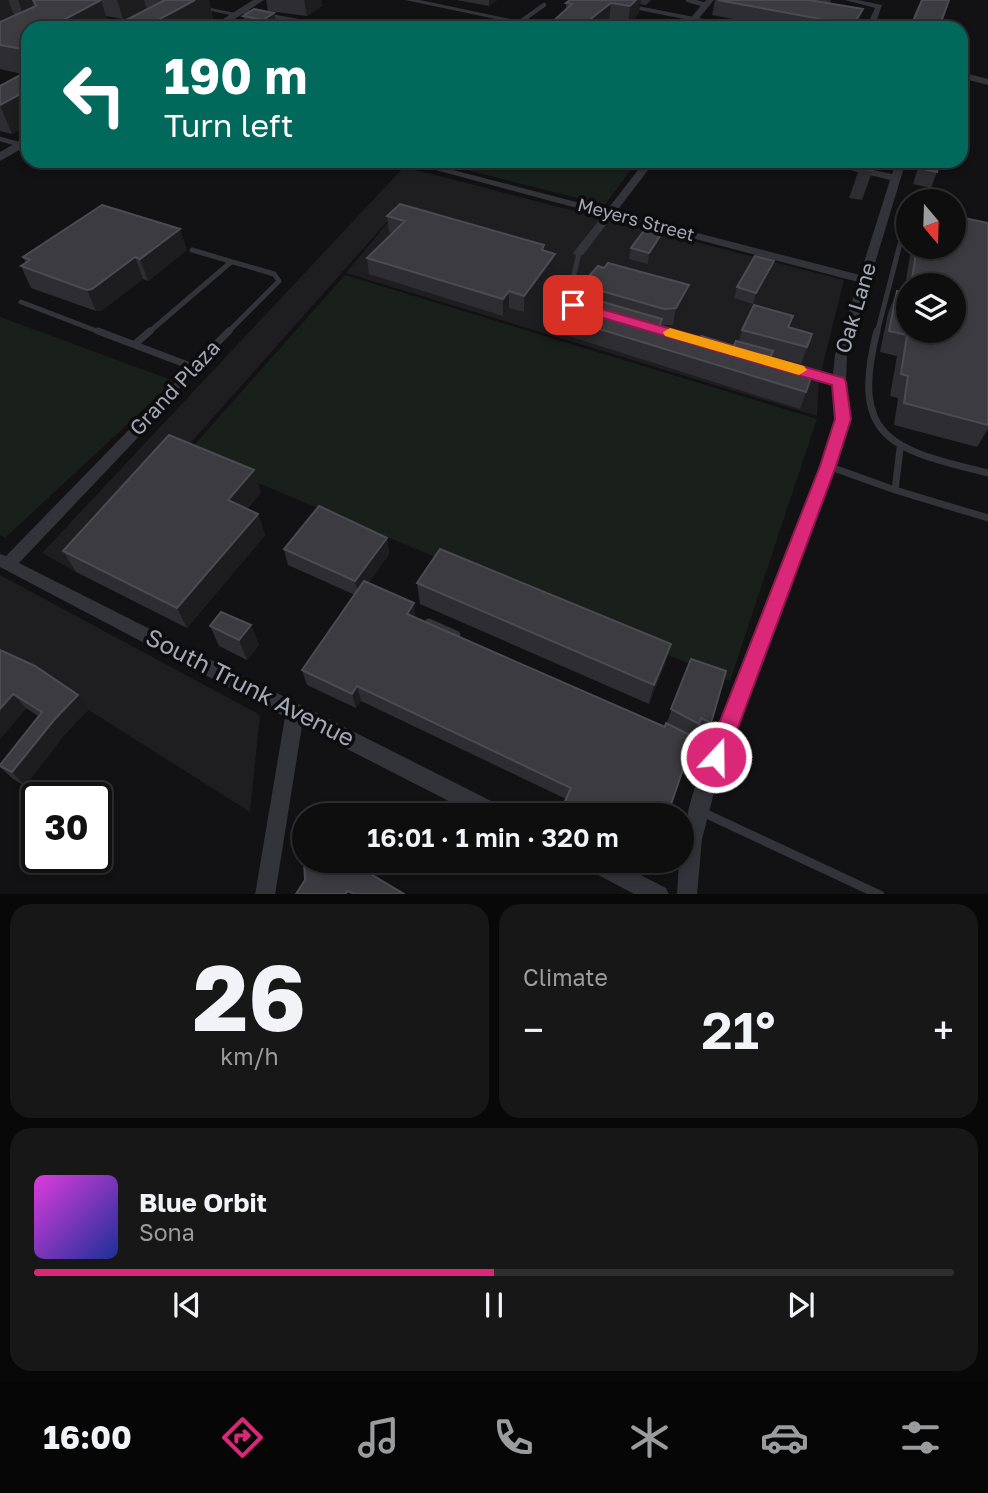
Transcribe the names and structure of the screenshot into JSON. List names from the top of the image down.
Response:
{
  "streets": {
    "street": [
      "Meyers Street",
      "Oak Lane",
      "Grand Plaza",
      "South Trunk Avenue"
    ]
  },
  "crossings": [
    ["Meyers Street", "Oak Lane"],
    ["Grand Plaza", "South Trunk Avenue"]
  ],
  "north": "bottom",
  "page": {
    "turn": ["190 m", "Turn left"],
    "limit": "30",
    "trip": "16:01 · 1 min · 320 m",
    "tile": [
      ["26", "km/h"],
      "Climate"
    ],
    "heat": ["−", "21°", "+"],
    "song": ["Blue Orbit", "Sona"],
    "tabs": "16:00"
  }
}
